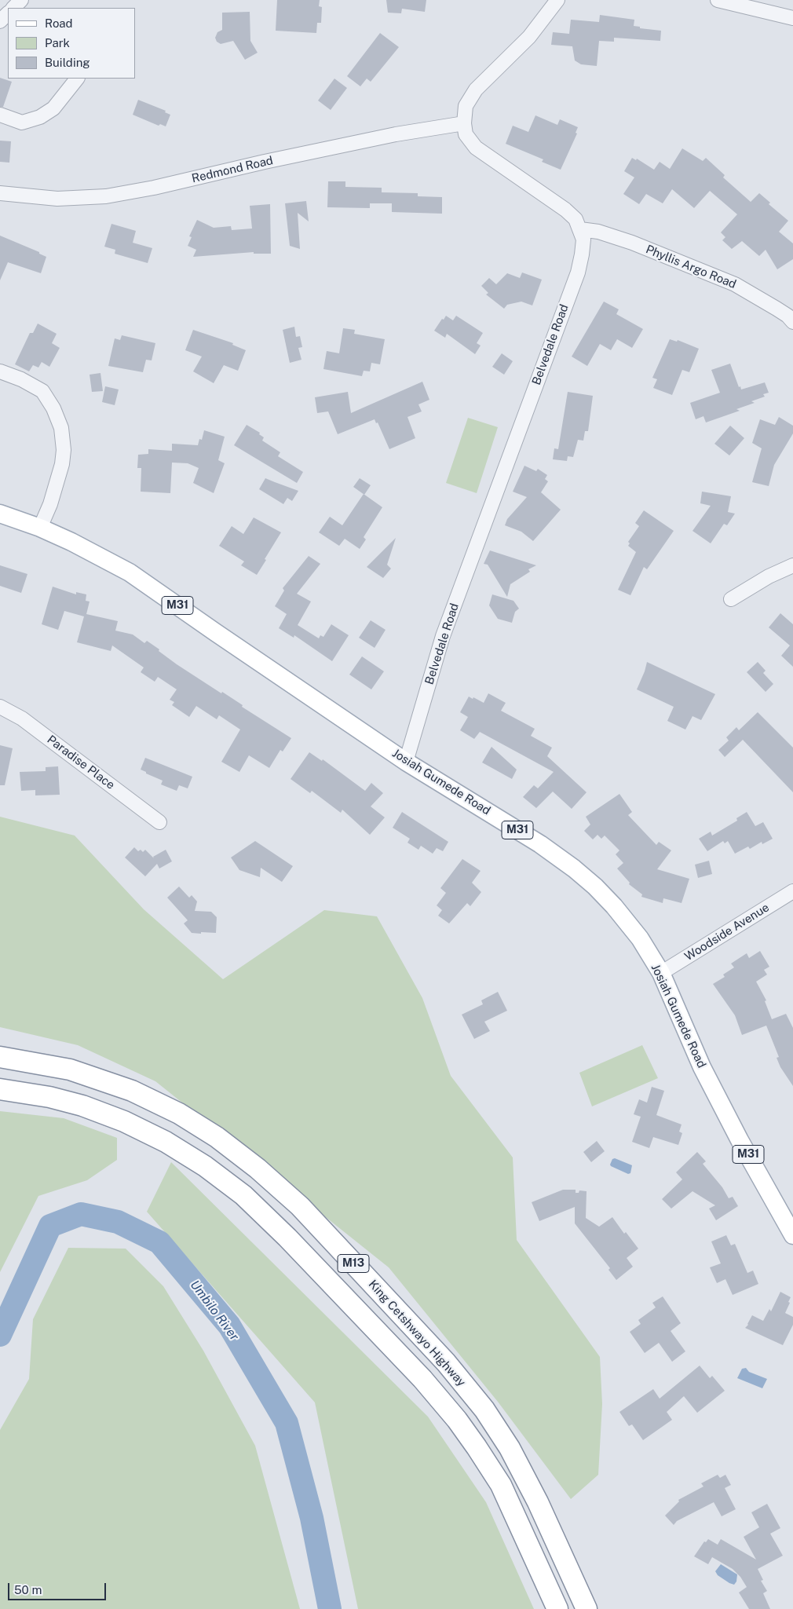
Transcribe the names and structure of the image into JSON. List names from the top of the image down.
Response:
{
  "streets": {
    "highway": ["M13", "King Cetshwayo Highway"],
    "main road": ["M31", "Josiah Gumede Road"],
    "street": [
      "Redmond Road",
      "Phyllis Argo Road",
      "Belvedale Road",
      "Paradise Place",
      "Woodside Avenue"
    ]
  },
  "crossings": [
    ["Redmond Road", "Belvedale Road"],
    ["Phyllis Argo Road", "Belvedale Road"],
    ["Belvedale Road", "Josiah Gumede Road"],
    ["Josiah Gumede Road", "Woodside Avenue"]
  ],
  "water": ["Umbilo River"],
  "legend": ["Road", "Park", "Building"],
  "scale_bar": "50 m"
}
